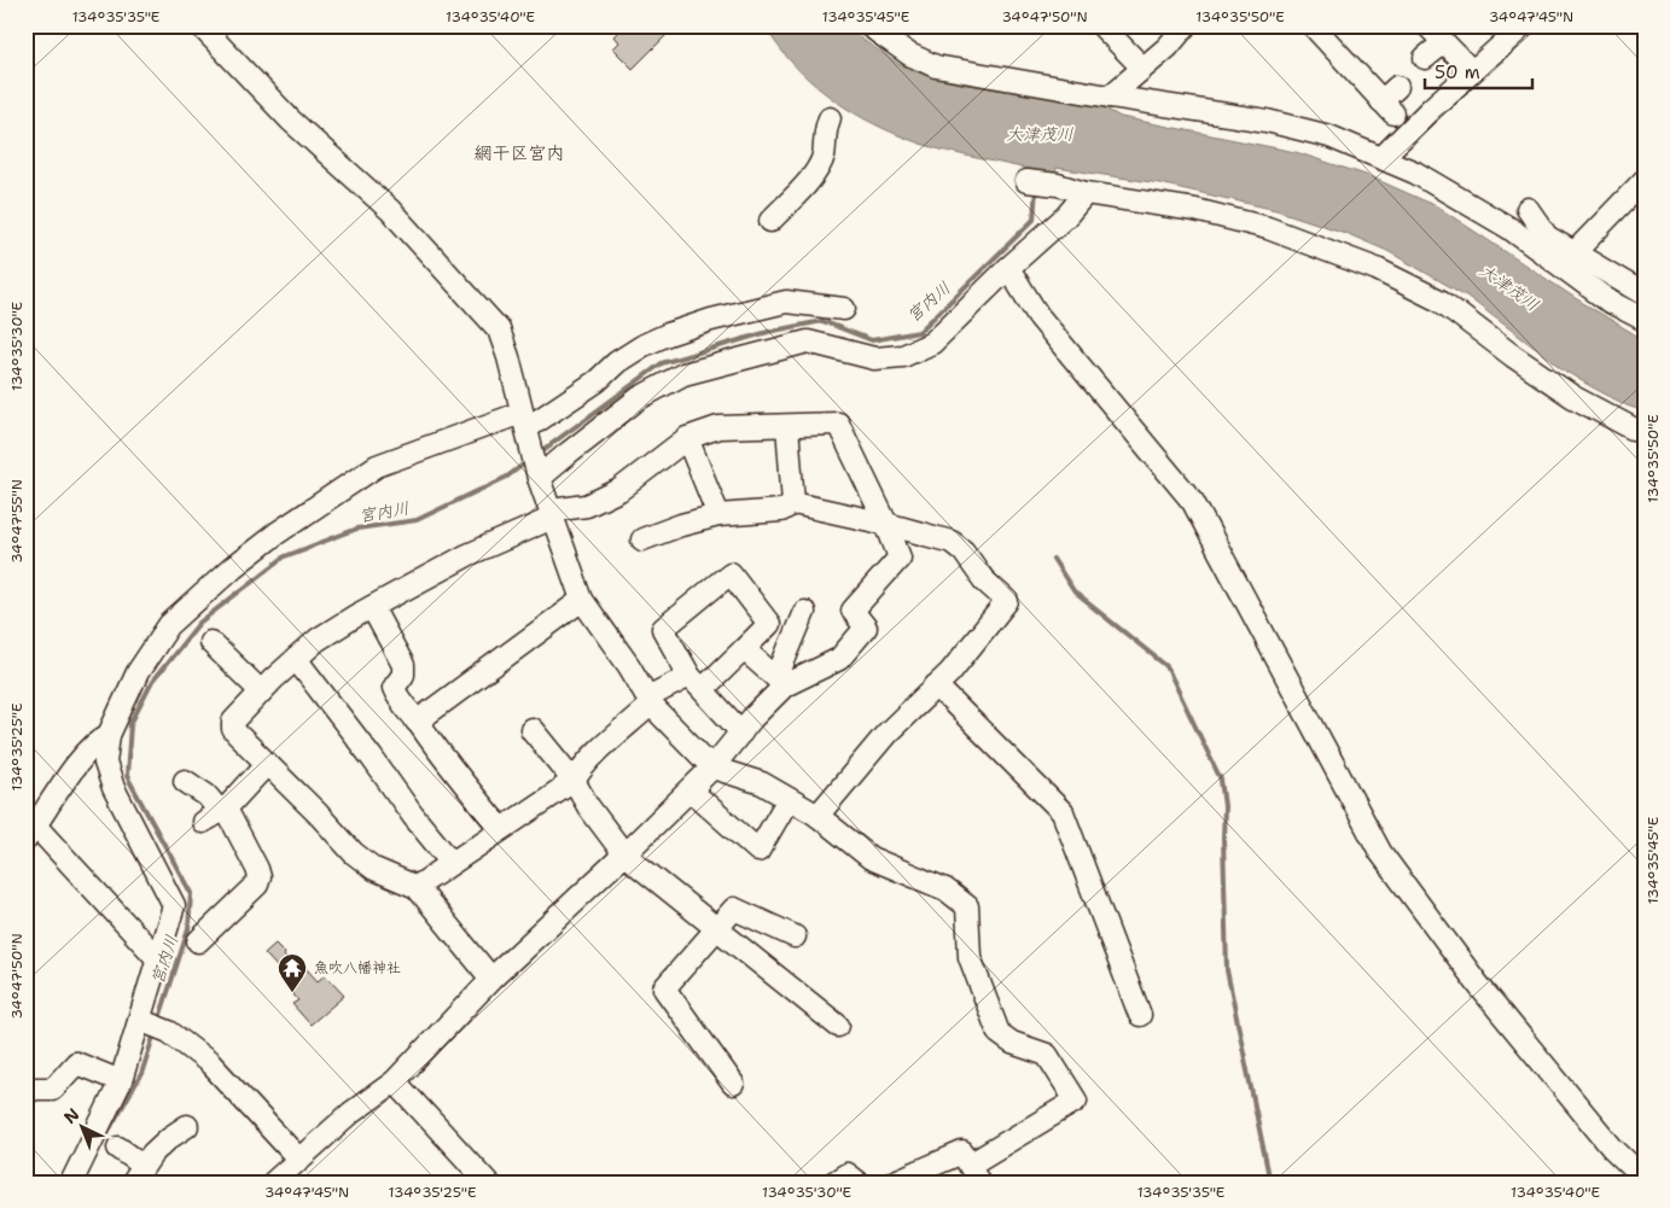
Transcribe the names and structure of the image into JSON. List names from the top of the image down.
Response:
{
  "districts": ["網干区宮内"],
  "water": ["大津茂川", "宮内川"],
  "places": {
    "temple": ["魚吹八幡神社"]
  },
  "scale_bar": "50 m",
  "north": "top left",
  "coordinates": [
    "134°35'35\"E",
    "134°35'40\"E",
    "134°35'45\"E",
    "34°47'50\"N",
    "134°35'50\"E",
    "34°47'45\"N",
    "134°35'30\"E",
    "34°47'55\"N",
    "134°35'25\"E"
  ]
}
